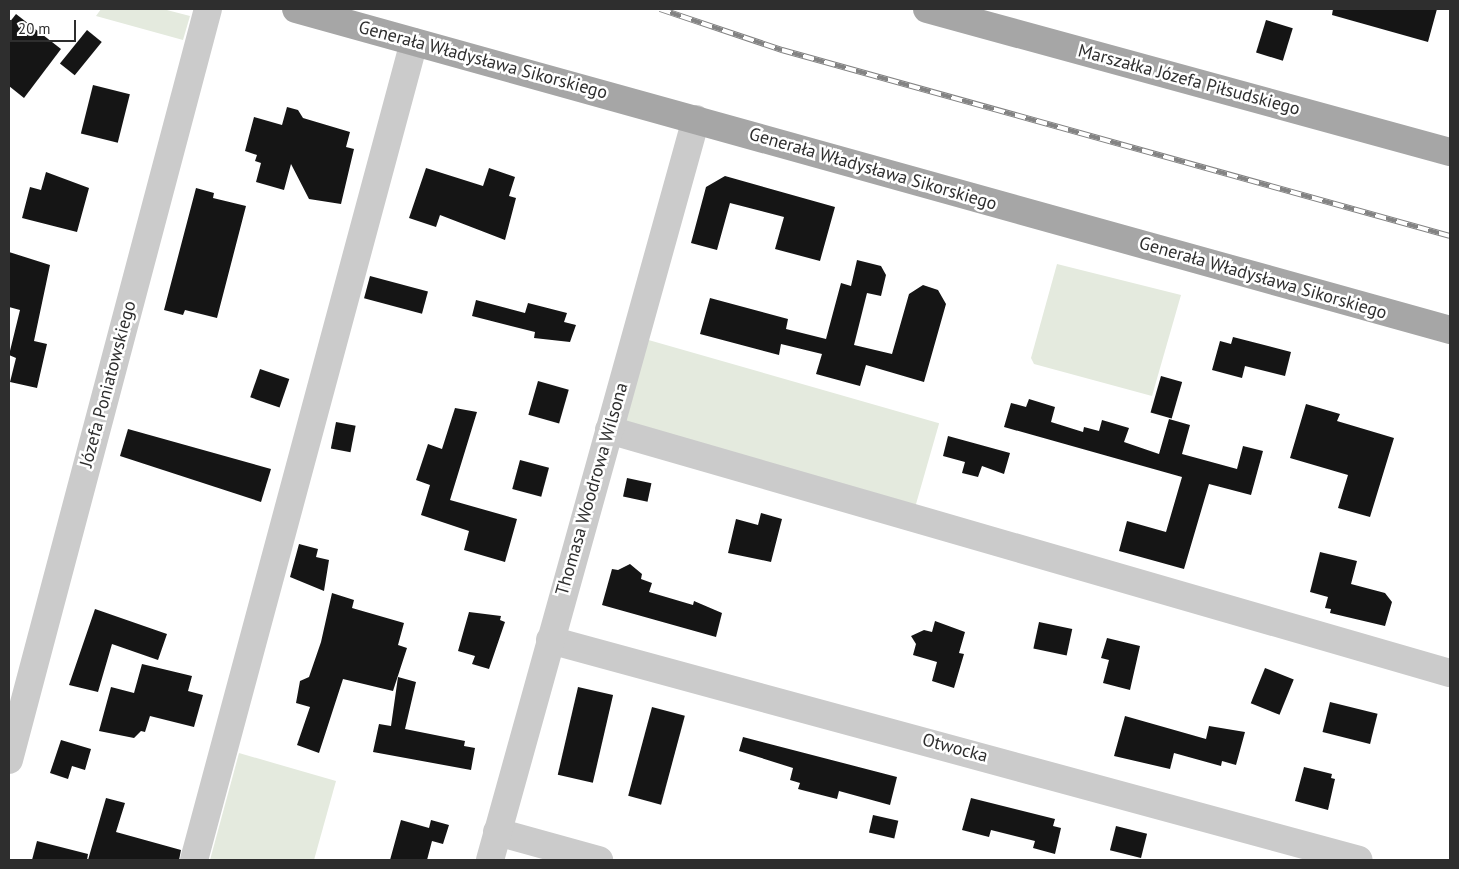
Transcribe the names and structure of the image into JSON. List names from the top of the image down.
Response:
{
  "streets": {
    "main road": ["Generała Władysława Sikorskiego", "Marszałka Józefa Piłsudskiego"],
    "street": ["Józefa Poniatowskiego", "Thomasa Woodrowa Wilsona", "Otwocka"]
  },
  "crossings": [
    ["Generała Władysława Sikorskiego", "Thomasa Woodrowa Wilsona"],
    ["Thomasa Woodrowa Wilsona", "Otwocka"]
  ],
  "scale_bar": "20 m"
}
